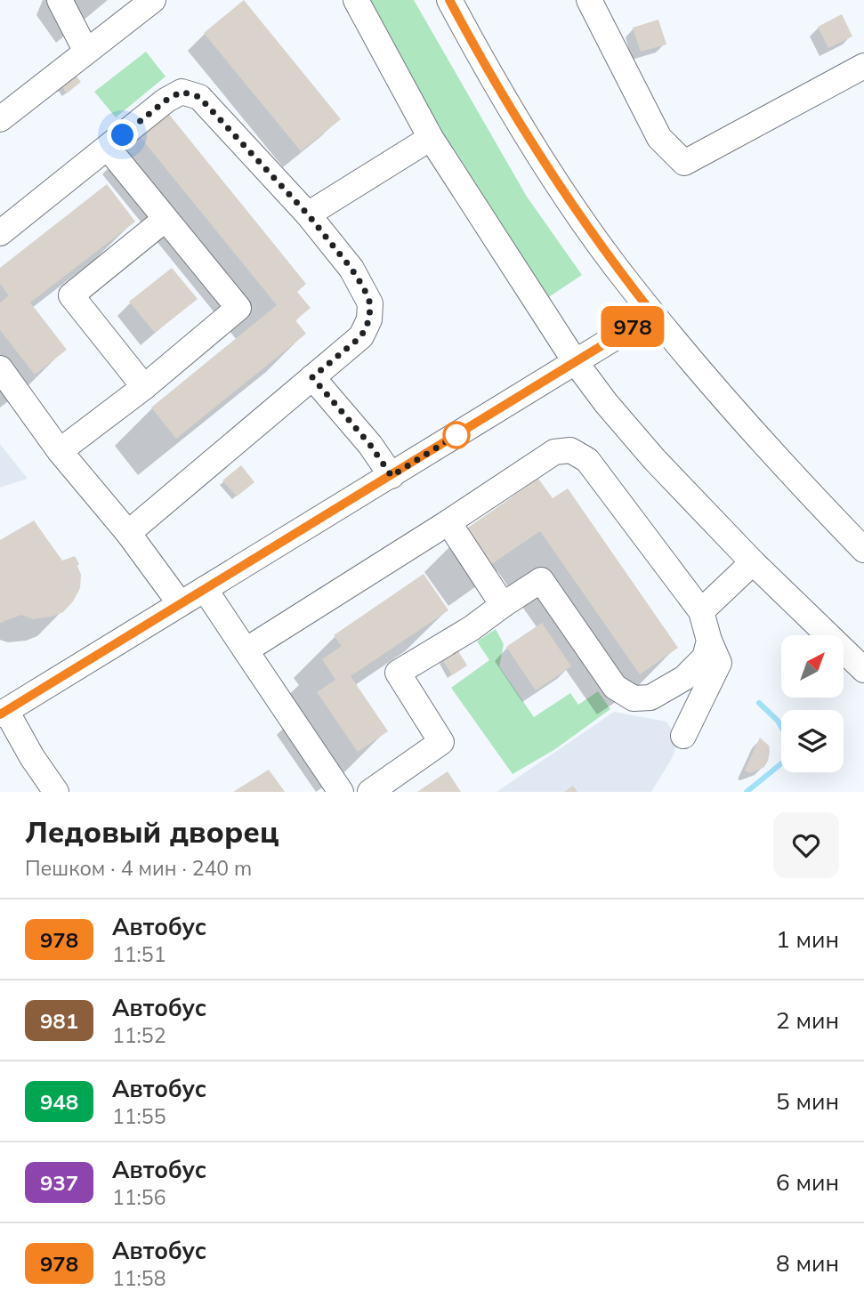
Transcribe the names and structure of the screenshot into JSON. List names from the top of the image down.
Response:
{
  "lines": ["bus line 978"],
  "north": "top right",
  "page": {
    "on_map": "978",
    "heading": ["Ледовый дворец", "Пешком · 4 мин · 240 m"],
    "list": [
      {
        "mark": "978",
        "name": "Автобус",
        "note": "11:51",
        "value": "1 мин"
      },
      {
        "mark": "981",
        "name": "Автобус",
        "note": "11:52",
        "value": "2 мин"
      },
      {
        "mark": "948",
        "name": "Автобус",
        "note": "11:55",
        "value": "5 мин"
      },
      {
        "mark": "937",
        "name": "Автобус",
        "note": "11:56",
        "value": "6 мин"
      },
      {
        "mark": "978",
        "name": "Автобус",
        "note": "11:58",
        "value": "8 мин"
      }
    ]
  }
}
